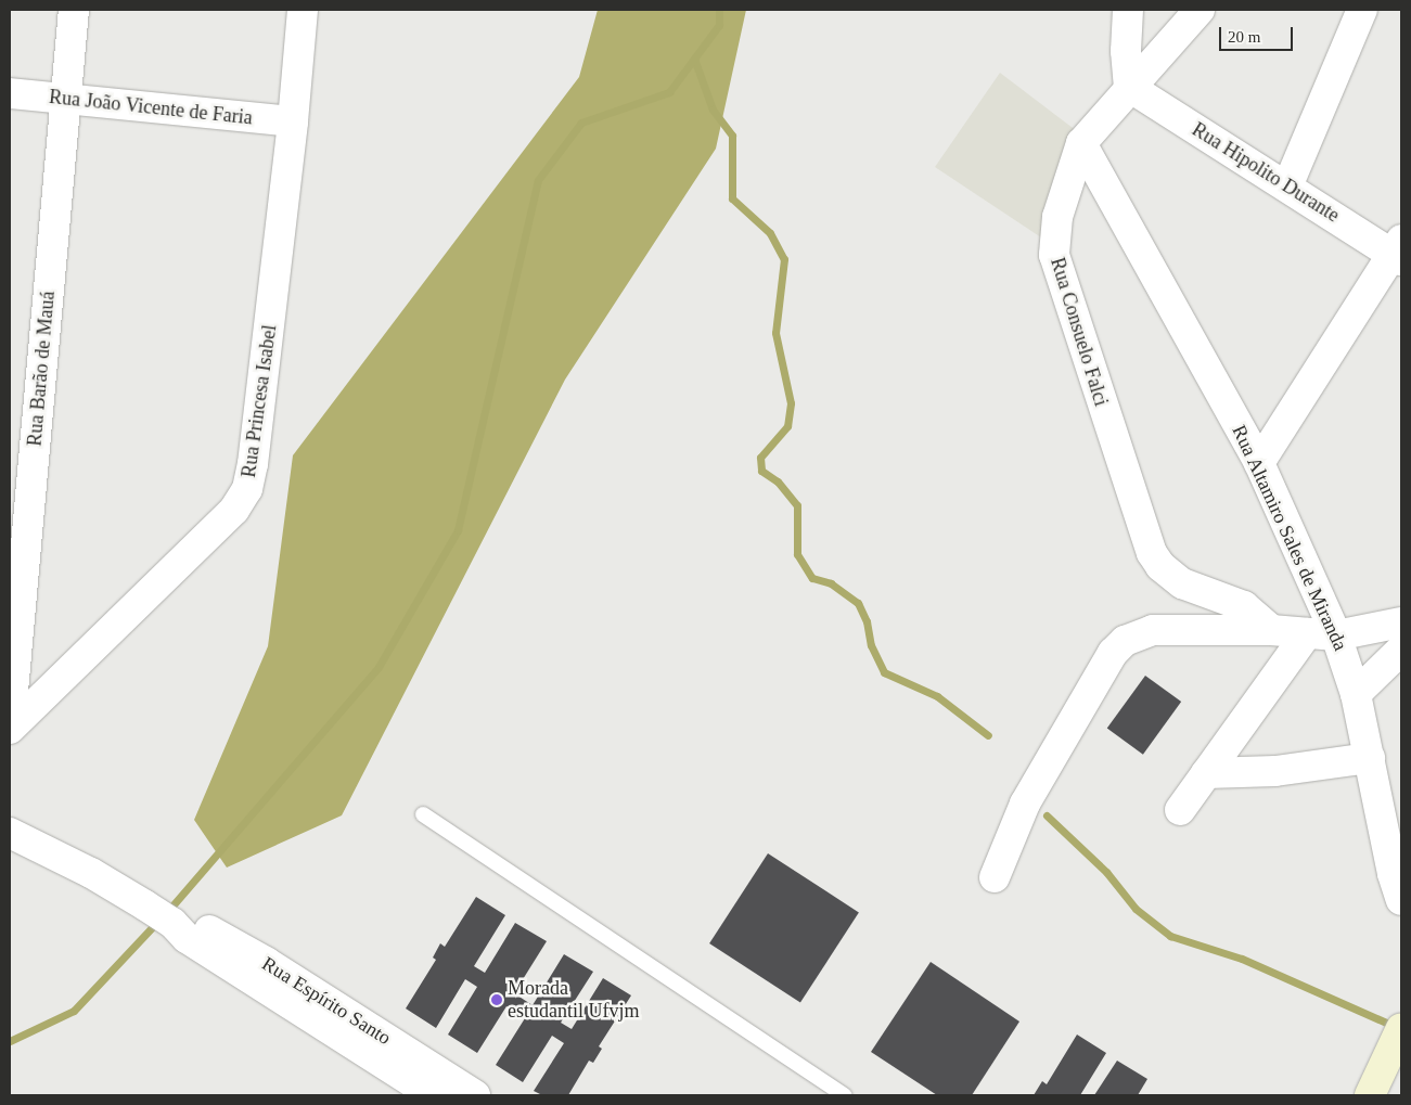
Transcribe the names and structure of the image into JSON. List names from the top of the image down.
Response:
{
  "streets": {
    "street": [
      "Rua João Vicente de Faria",
      "Rua Hipolito Durante",
      "Rua Consuelo Falci",
      "Rua Barão de Mauá",
      "Rua Princesa Isabel",
      "Rua Altamiro Sales de Miranda",
      "Rua Espírito Santo"
    ]
  },
  "crossings": [
    ["Rua João Vicente de Faria", "Rua Barão de Mauá"],
    ["Rua João Vicente de Faria", "Rua Princesa Isabel"],
    ["Rua Hipolito Durante", "Rua Consuelo Falci"],
    ["Rua Consuelo Falci", "Rua Altamiro Sales de Miranda"],
    ["Rua Barão de Mauá", "Rua Princesa Isabel"]
  ],
  "places": ["Morada estudantil Ufvjm"],
  "scale_bar": "20 m"
}
